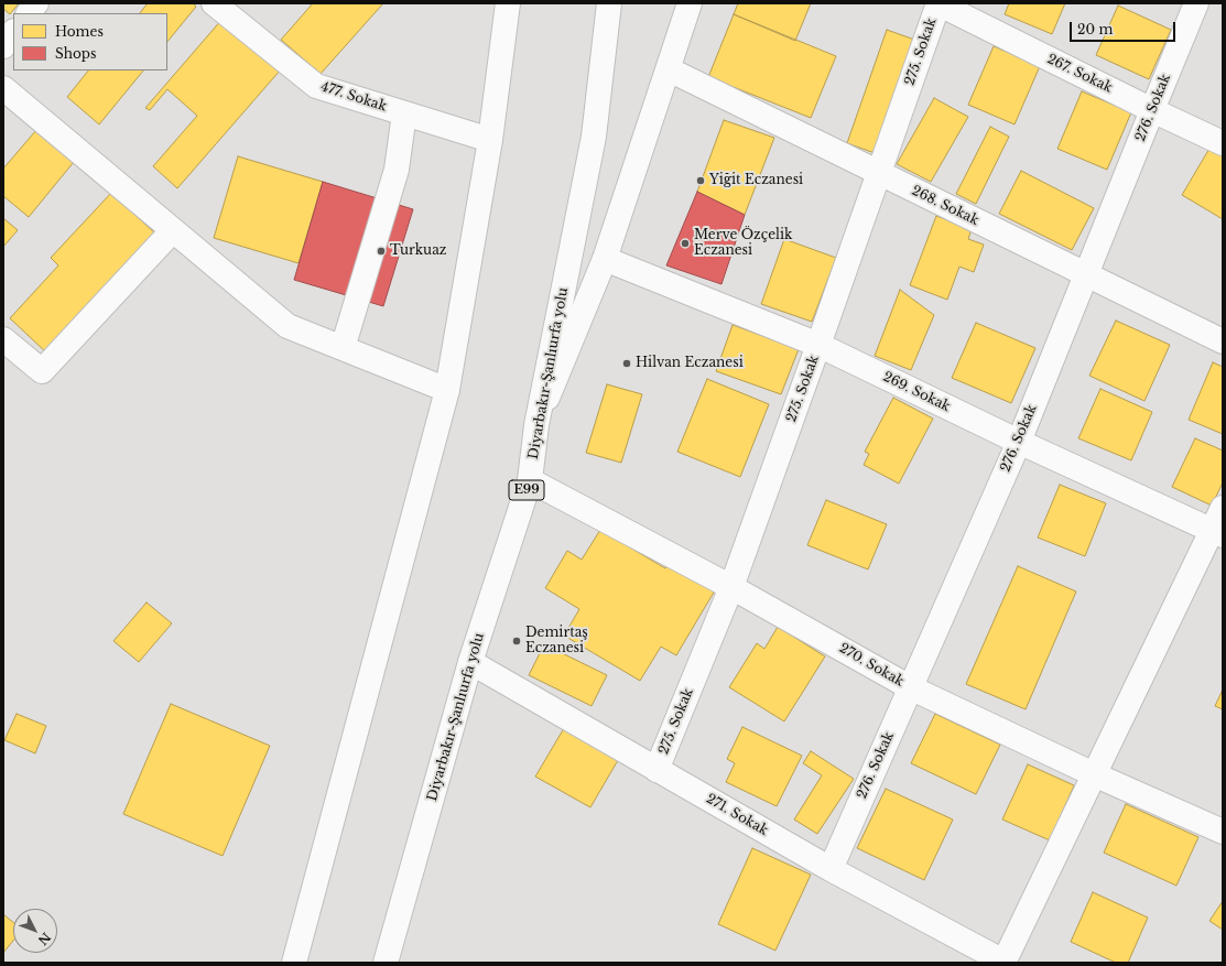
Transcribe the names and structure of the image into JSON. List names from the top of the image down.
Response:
{
  "streets": {
    "main road": [
      "275. Sokak",
      "267. Sokak",
      "477. Sokak",
      "276. Sokak",
      "268. Sokak",
      "Diyarbakır-Şanlıurfa yolu",
      "269. Sokak",
      "E99",
      "270. Sokak",
      "271. Sokak"
    ]
  },
  "crossings": [
    ["275. Sokak", "267. Sokak"],
    ["275. Sokak", "268. Sokak"],
    ["275. Sokak", "269. Sokak"],
    ["275. Sokak", "270. Sokak"],
    ["275. Sokak", "271. Sokak"],
    ["267. Sokak", "276. Sokak"],
    ["276. Sokak", "268. Sokak"],
    ["276. Sokak", "269. Sokak"],
    ["276. Sokak", "270. Sokak"],
    ["276. Sokak", "271. Sokak"],
    ["Diyarbakır-Şanlıurfa yolu", "270. Sokak"],
    ["Diyarbakır-Şanlıurfa yolu", "271. Sokak"]
  ],
  "places": [
    "Yiğit Eczanesi",
    "Merve Özçelik Eczanesi",
    "Turkuaz",
    "Hilvan Eczanesi",
    "Demirtaş Eczanesi"
  ],
  "legend": ["Homes", "Shops"],
  "scale_bar": "20 m",
  "north": "bottom right"
}
